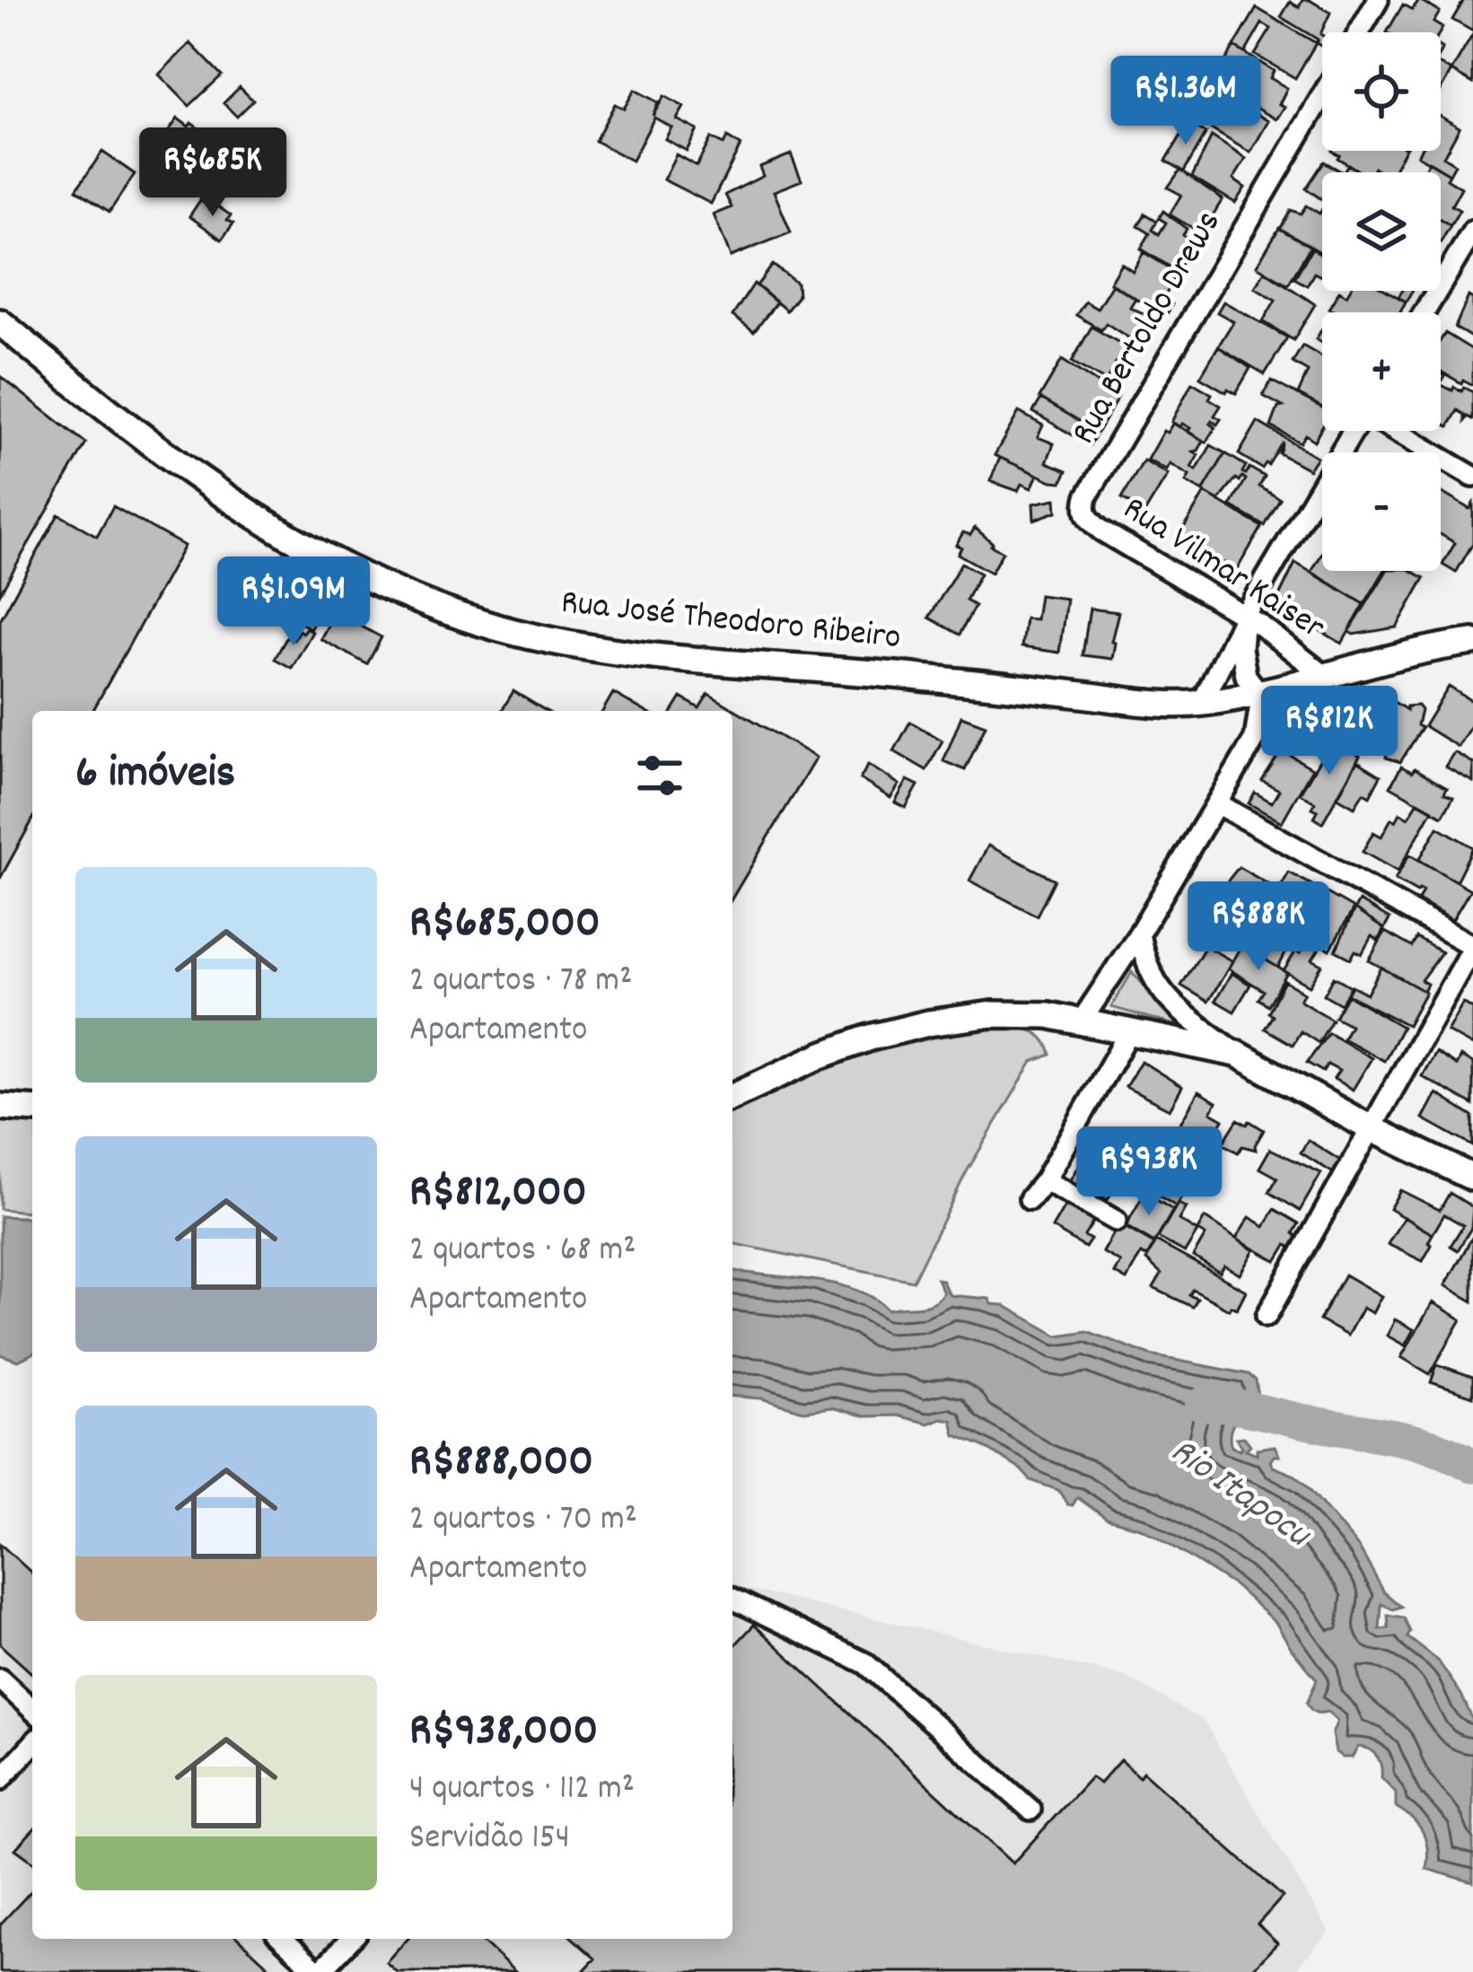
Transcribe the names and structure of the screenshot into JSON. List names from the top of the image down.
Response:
{
  "streets": {
    "main road": ["Rua José Theodoro Ribeiro"],
    "street": ["Rua Bertoldo Drews", "Rua Vilmar Kaiser"]
  },
  "crossings": [
    ["Rua Bertoldo Drews", "Rua Vilmar Kaiser"],
    ["Rua Vilmar Kaiser", "Rua José Theodoro Ribeiro"]
  ],
  "water": ["Rio Itapocu"],
  "page": {
    "map_buttons": ["+", "−"],
    "price": [
      "R$1.36M",
      "R$685K",
      "R$1.09M",
      "R$812K",
      "R$888K",
      "R$938K"
    ],
    "heading": "6 imóveis",
    "list": [
      {
        "name": "R$685,000",
        "note": "2 quartos · 78 m² · Apartamento"
      },
      {
        "name": "R$812,000",
        "note": "2 quartos · 68 m² · Apartamento"
      },
      {
        "name": "R$888,000",
        "note": "2 quartos · 70 m² · Apartamento"
      },
      {
        "name": "R$938,000",
        "note": "4 quartos · 112 m² · Servidão 154"
      }
    ]
  }
}
